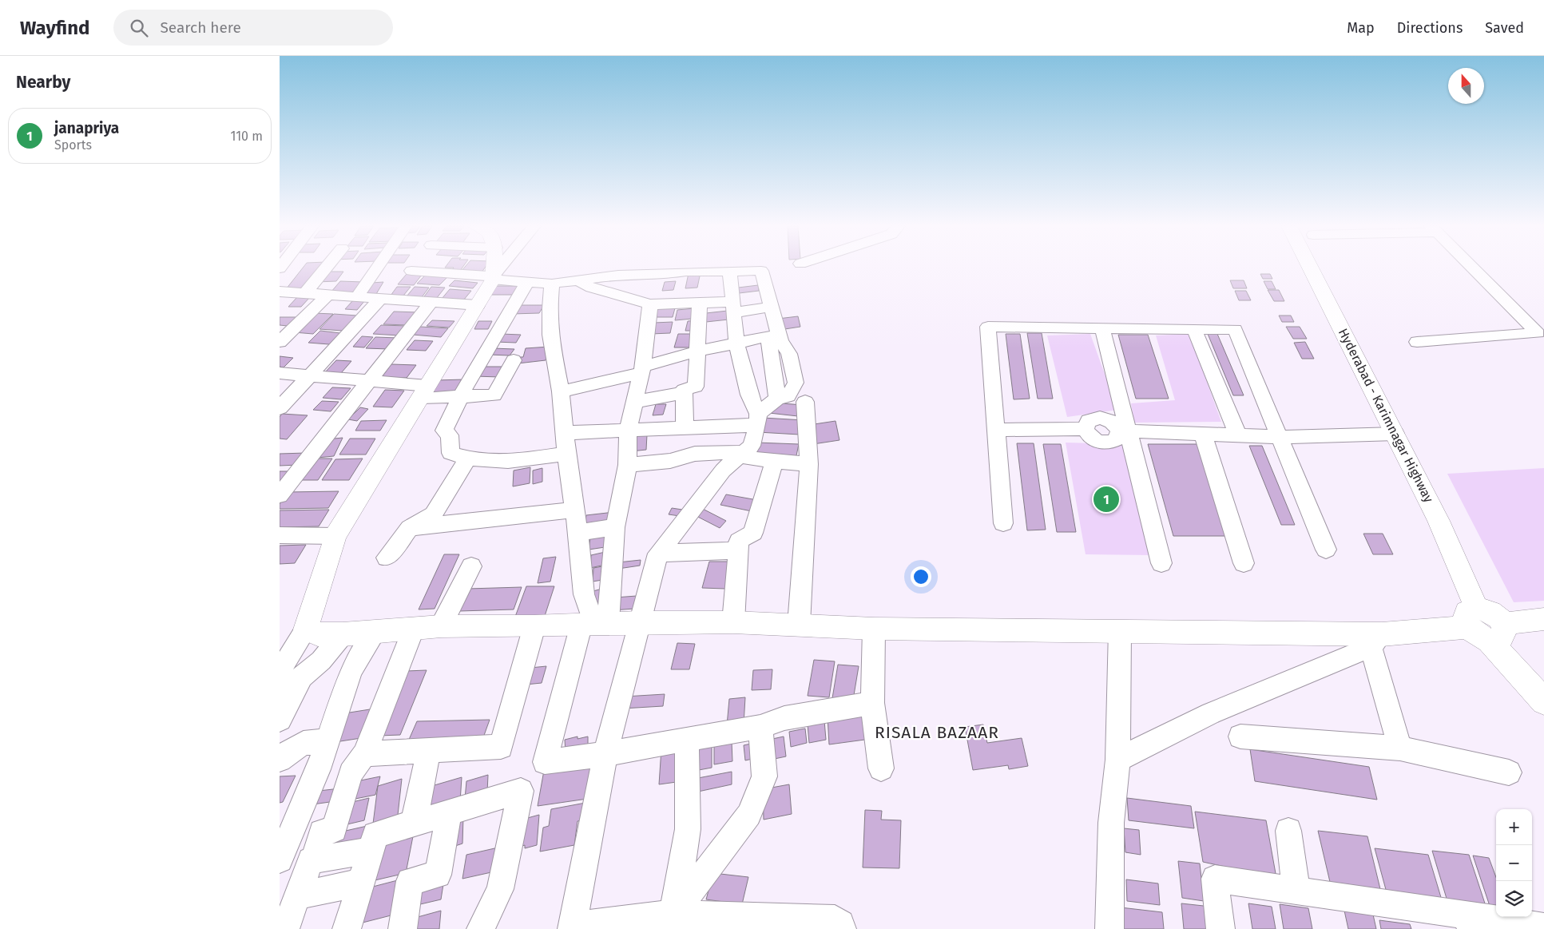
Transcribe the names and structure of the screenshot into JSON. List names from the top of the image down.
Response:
{
  "streets": {
    "main road": ["Hyderabad - Karimnagar Highway"]
  },
  "districts": ["RISALA BAZAAR"],
  "north": "top",
  "page": {
    "header": "Wayfind",
    "search": "Search here",
    "nav": ["Map", "Directions", "Saved"],
    "heading": "Nearby",
    "list": [
      {
        "mark": "1",
        "name": "janapriya",
        "note": "Sports",
        "value": "110 m"
      }
    ],
    "pins": "1",
    "map_buttons": ["+", "−"]
  }
}
